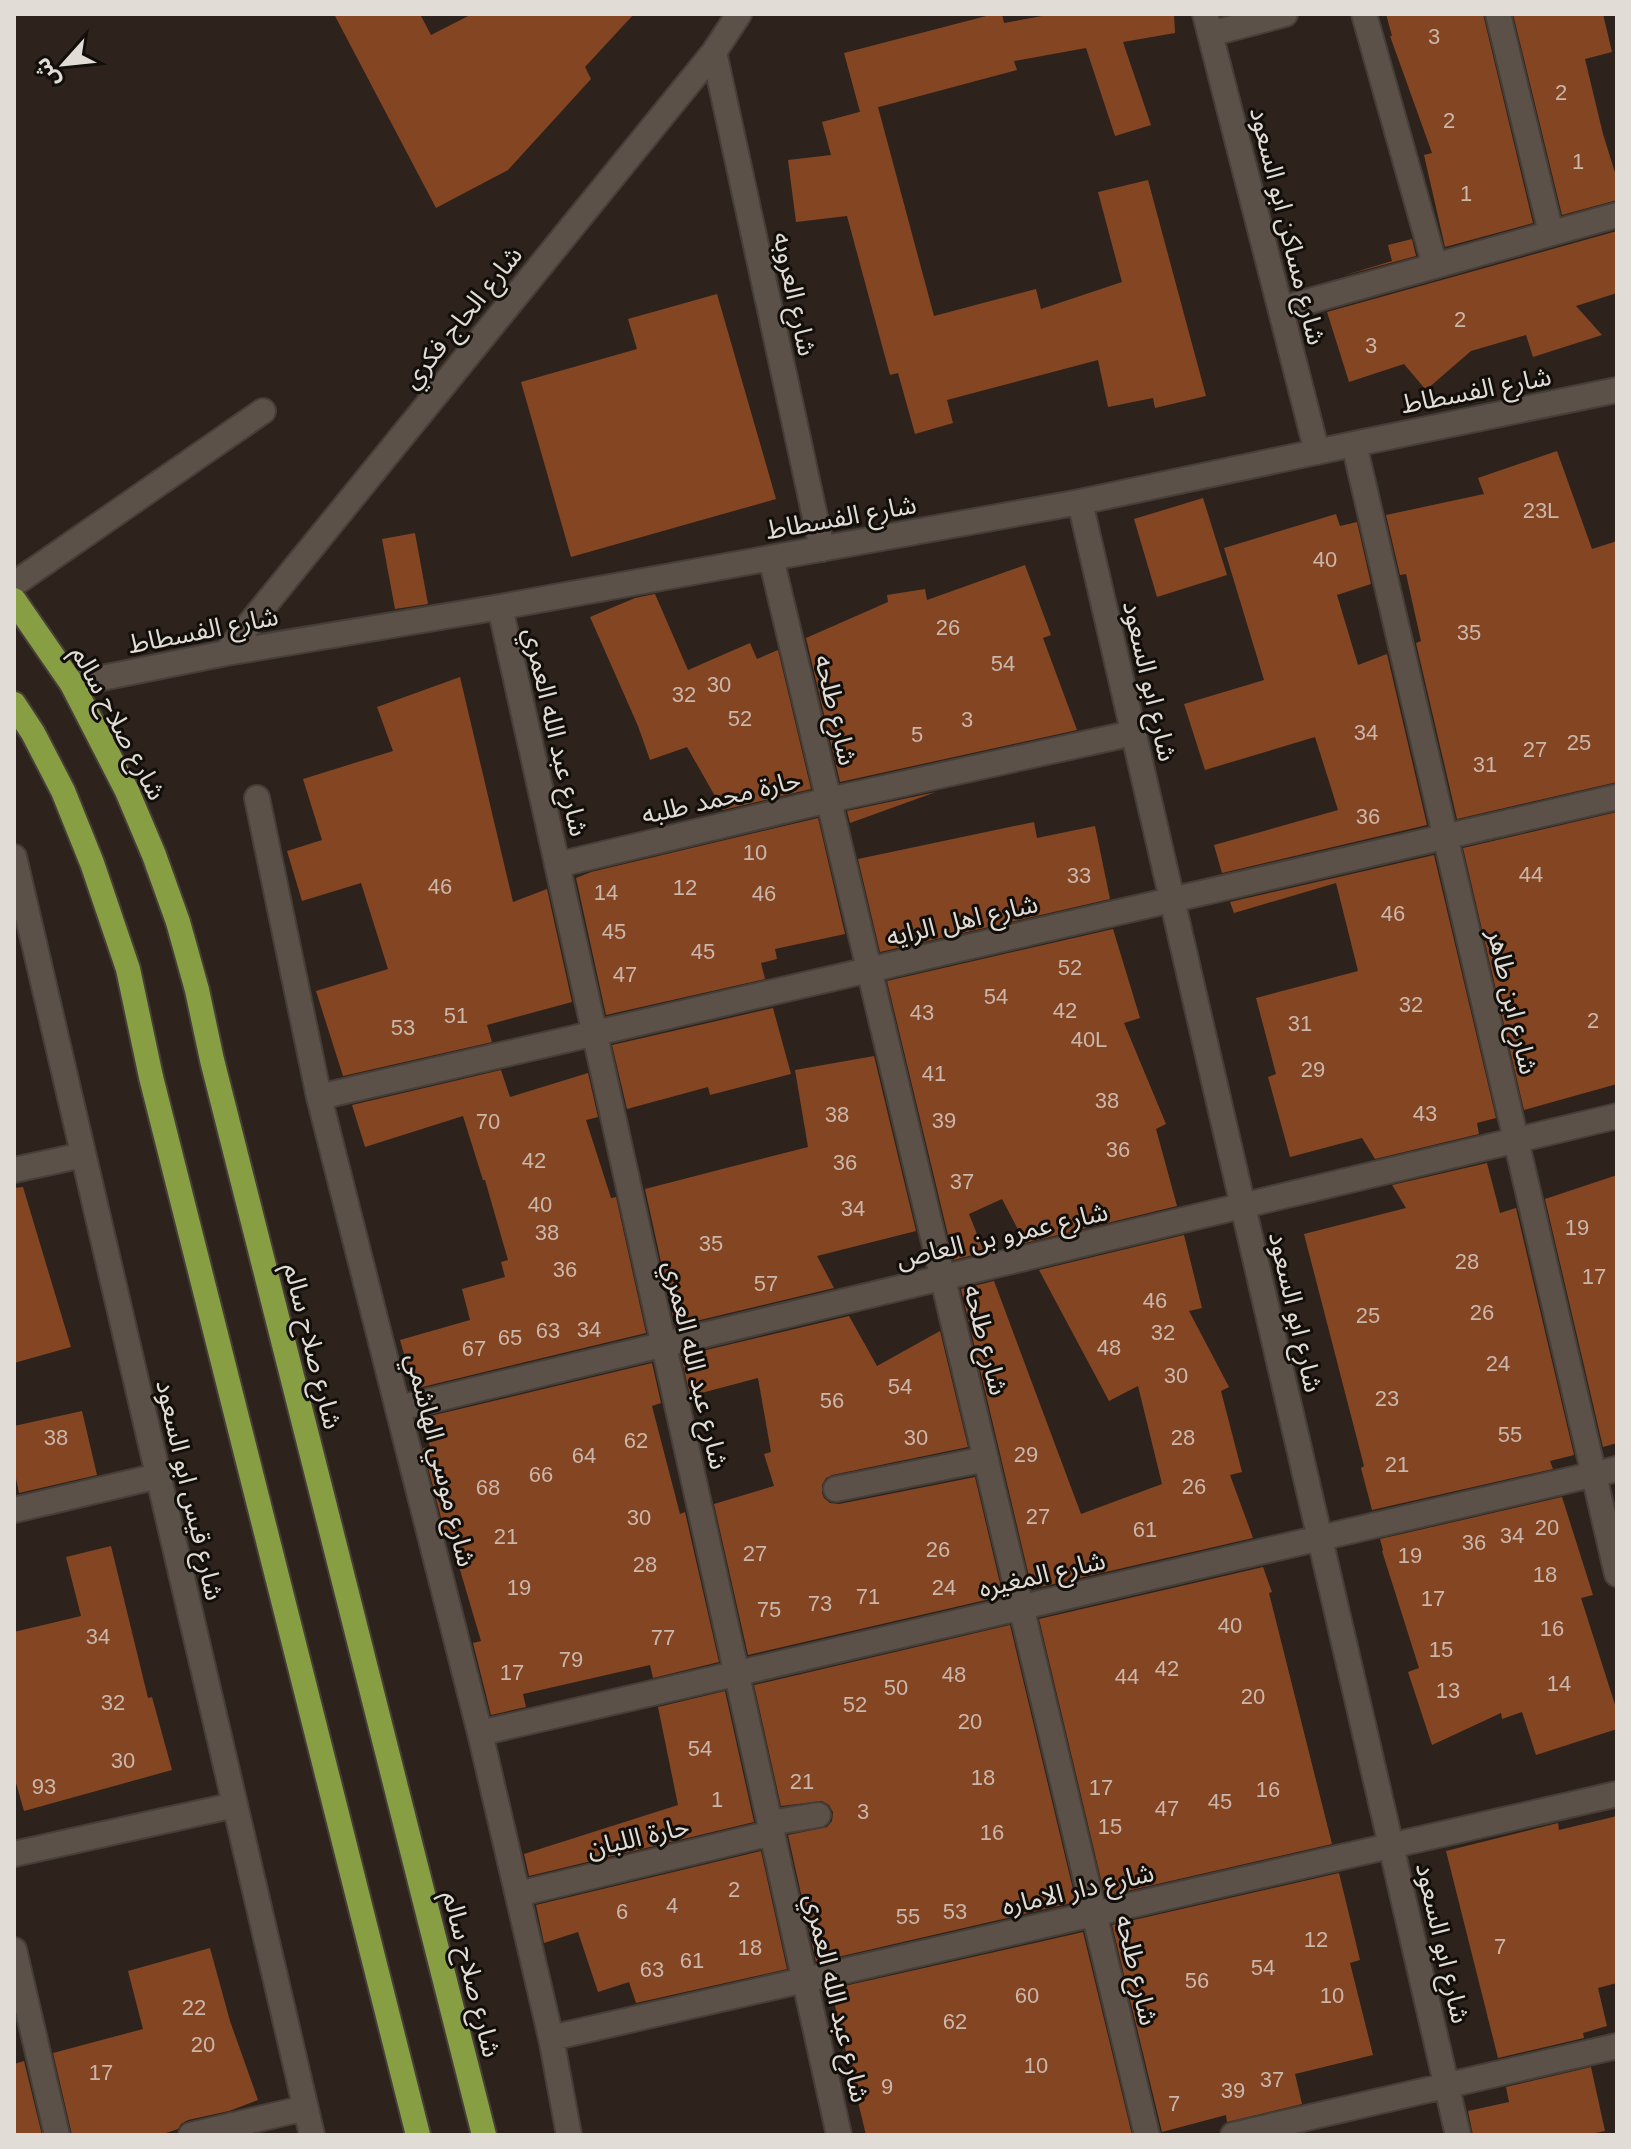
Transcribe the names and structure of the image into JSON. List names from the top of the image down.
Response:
{
  "streets": {
    "highway": ["شارع صلاح سالم"],
    "street": [
      "شارع مساكن ابو السعود",
      "شارع العروبه",
      "شارع الحاج فكري",
      "شارع الفسطاط",
      "شارع ابو السعود",
      "شارع طلحه",
      "شارع عبد الله العمري",
      "حارة محمد طلبه",
      "شارع اهل الرايه",
      "شارع ابن طاهر",
      "شارع عمرو بن العاص",
      "شارع موسي الهاشمي",
      "شارع قيس ابو السعود",
      "شارع المغيره",
      "حارة اللبان",
      "شارع دار الاماره"
    ]
  },
  "crossings": [
    ["شارع مساكن ابو السعود", "شارع الفسطاط"],
    ["شارع العروبه", "شارع الحاج فكري"],
    ["شارع العروبه", "شارع الفسطاط"],
    ["شارع الحاج فكري", "شارع الفسطاط"],
    ["شارع الفسطاط", "شارع ابو السعود"],
    ["شارع الفسطاط", "شارع طلحه"],
    ["شارع الفسطاط", "شارع صلاح سالم"],
    ["شارع الفسطاط", "شارع عبد الله العمري"],
    ["شارع الفسطاط", "شارع ابن طاهر"],
    ["شارع ابو السعود", "حارة محمد طلبه"],
    ["شارع ابو السعود", "شارع اهل الرايه"],
    ["شارع ابو السعود", "شارع عمرو بن العاص"],
    ["شارع ابو السعود", "شارع المغيره"],
    ["شارع ابو السعود", "شارع دار الاماره"],
    ["شارع طلحه", "حارة محمد طلبه"],
    ["شارع طلحه", "شارع اهل الرايه"],
    ["شارع طلحه", "شارع عمرو بن العاص"],
    ["شارع طلحه", "شارع المغيره"],
    ["شارع طلحه", "شارع دار الاماره"],
    ["شارع عبد الله العمري", "حارة محمد طلبه"],
    ["شارع عبد الله العمري", "شارع اهل الرايه"],
    ["شارع عبد الله العمري", "شارع عمرو بن العاص"],
    ["شارع عبد الله العمري", "شارع المغيره"],
    ["شارع عبد الله العمري", "حارة اللبان"],
    ["شارع عبد الله العمري", "شارع دار الاماره"],
    ["شارع اهل الرايه", "شارع ابن طاهر"],
    ["شارع اهل الرايه", "شارع موسي الهاشمي"],
    ["شارع ابن طاهر", "شارع عمرو بن العاص"],
    ["شارع ابن طاهر", "شارع المغيره"],
    ["شارع عمرو بن العاص", "شارع موسي الهاشمي"],
    ["شارع موسي الهاشمي", "شارع المغيره"],
    ["شارع موسي الهاشمي", "حارة اللبان"],
    ["شارع موسي الهاشمي", "شارع دار الاماره"]
  ],
  "house_numbers": [
    "3",
    "2",
    "2",
    "1",
    "1",
    "2",
    "3",
    "23L",
    "40",
    "26",
    "35",
    "54",
    "30",
    "32",
    "52",
    "3",
    "34",
    "5",
    "25",
    "27",
    "31",
    "36",
    "10",
    "44",
    "33",
    "46",
    "12",
    "14",
    "46",
    "46",
    "45",
    "45",
    "52",
    "47",
    "54",
    "32",
    "42",
    "43",
    "51",
    "2",
    "31",
    "53",
    "40L",
    "29",
    "41",
    "38",
    "43",
    "38",
    "39",
    "70",
    "36",
    "42",
    "36",
    "37",
    "40",
    "34",
    "19",
    "38",
    "35",
    "28",
    "36",
    "17",
    "57",
    "46",
    "26",
    "25",
    "34",
    "63",
    "32",
    "65",
    "48",
    "67",
    "24",
    "30",
    "54",
    "23",
    "56",
    "55",
    "38",
    "30",
    "28",
    "62",
    "29",
    "64",
    "21",
    "66",
    "26",
    "68",
    "27",
    "30",
    "20",
    "61",
    "34",
    "21",
    "36",
    "26",
    "27",
    "19",
    "28",
    "18",
    "19",
    "24",
    "71",
    "17",
    "73",
    "75",
    "40",
    "16",
    "34",
    "77",
    "15",
    "79",
    "42",
    "17",
    "48",
    "44",
    "14",
    "50",
    "13",
    "20",
    "32",
    "52",
    "20",
    "54",
    "30",
    "18",
    "21",
    "93",
    "17",
    "16",
    "1",
    "45",
    "47",
    "3",
    "15",
    "16",
    "2",
    "4",
    "6",
    "53",
    "55",
    "12",
    "7",
    "18",
    "61",
    "54",
    "63",
    "56",
    "60",
    "10",
    "22",
    "62",
    "20",
    "10",
    "17",
    "37",
    "9",
    "39",
    "7"
  ],
  "north": "bottom left"
}
